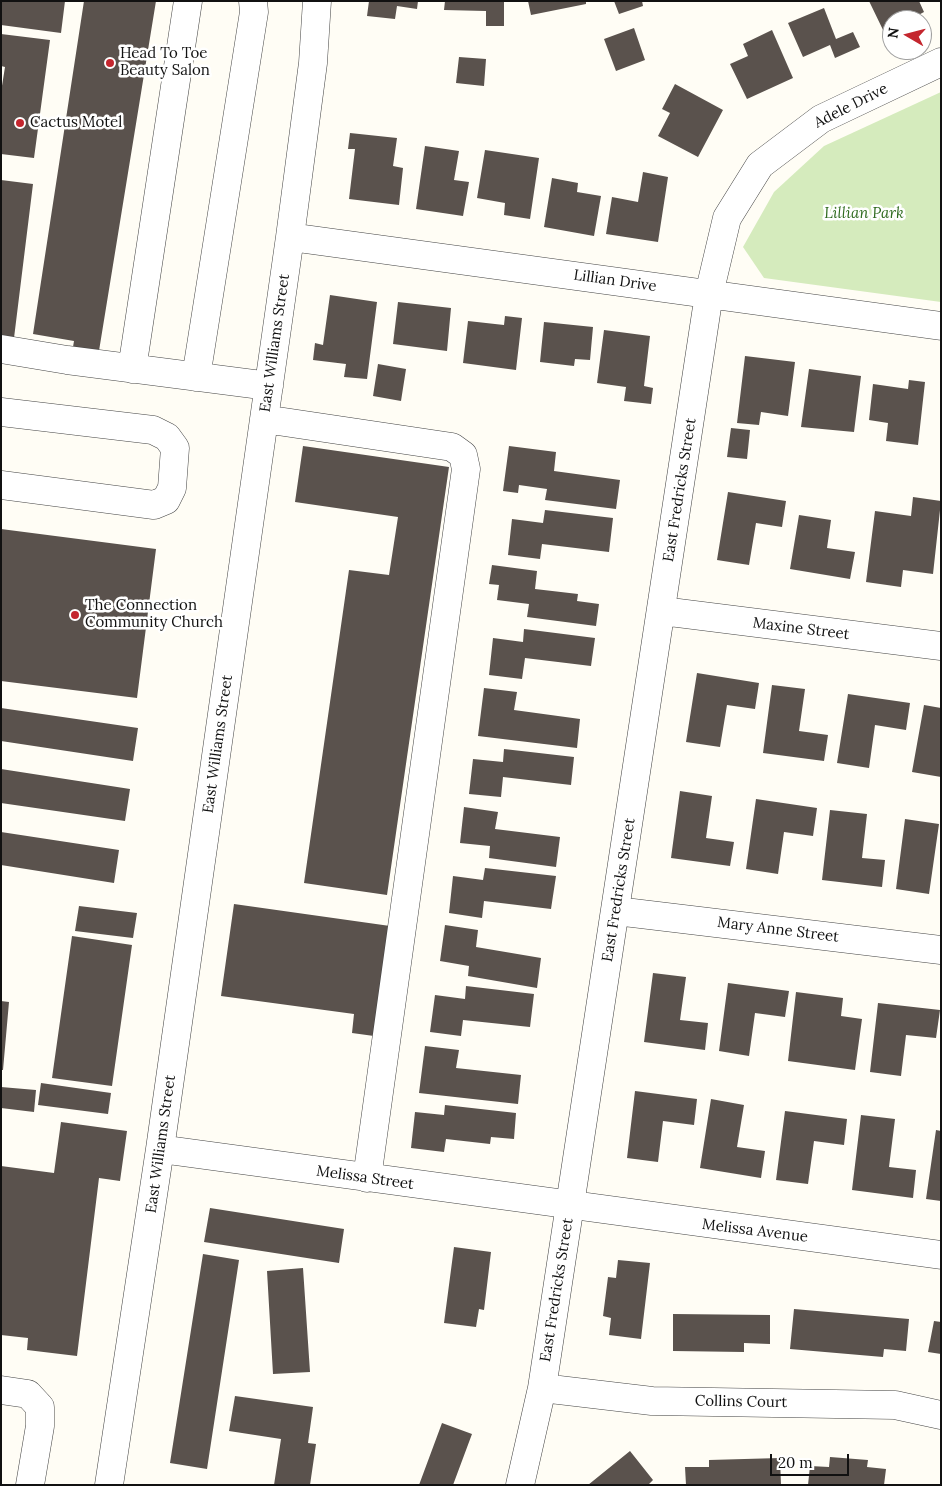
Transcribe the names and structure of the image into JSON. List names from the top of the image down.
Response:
{
  "streets": {
    "street": [
      "Adele Drive",
      "Lillian Drive",
      "East Williams Street",
      "East Fredricks Street",
      "Maxine Street",
      "Mary Anne Street",
      "Melissa Street",
      "Melissa Avenue",
      "Collins Court"
    ]
  },
  "crossings": [
    ["Adele Drive", "Lillian Drive"],
    ["Adele Drive", "East Fredricks Street"],
    ["Lillian Drive", "East Williams Street"],
    ["Lillian Drive", "East Fredricks Street"],
    ["East Williams Street", "Melissa Street"],
    ["East Fredricks Street", "Maxine Street"],
    ["East Fredricks Street", "Mary Anne Street"],
    ["East Fredricks Street", "Melissa Street"],
    ["East Fredricks Street", "Melissa Avenue"],
    ["East Fredricks Street", "Collins Court"],
    ["Melissa Street", "Melissa Avenue"]
  ],
  "parks": ["Lillian Park"],
  "places": ["Head To Toe Beauty Salon", "Cactus Motel", "The Connection Community Church"],
  "scale_bar": "20 m",
  "north": "left"
}
